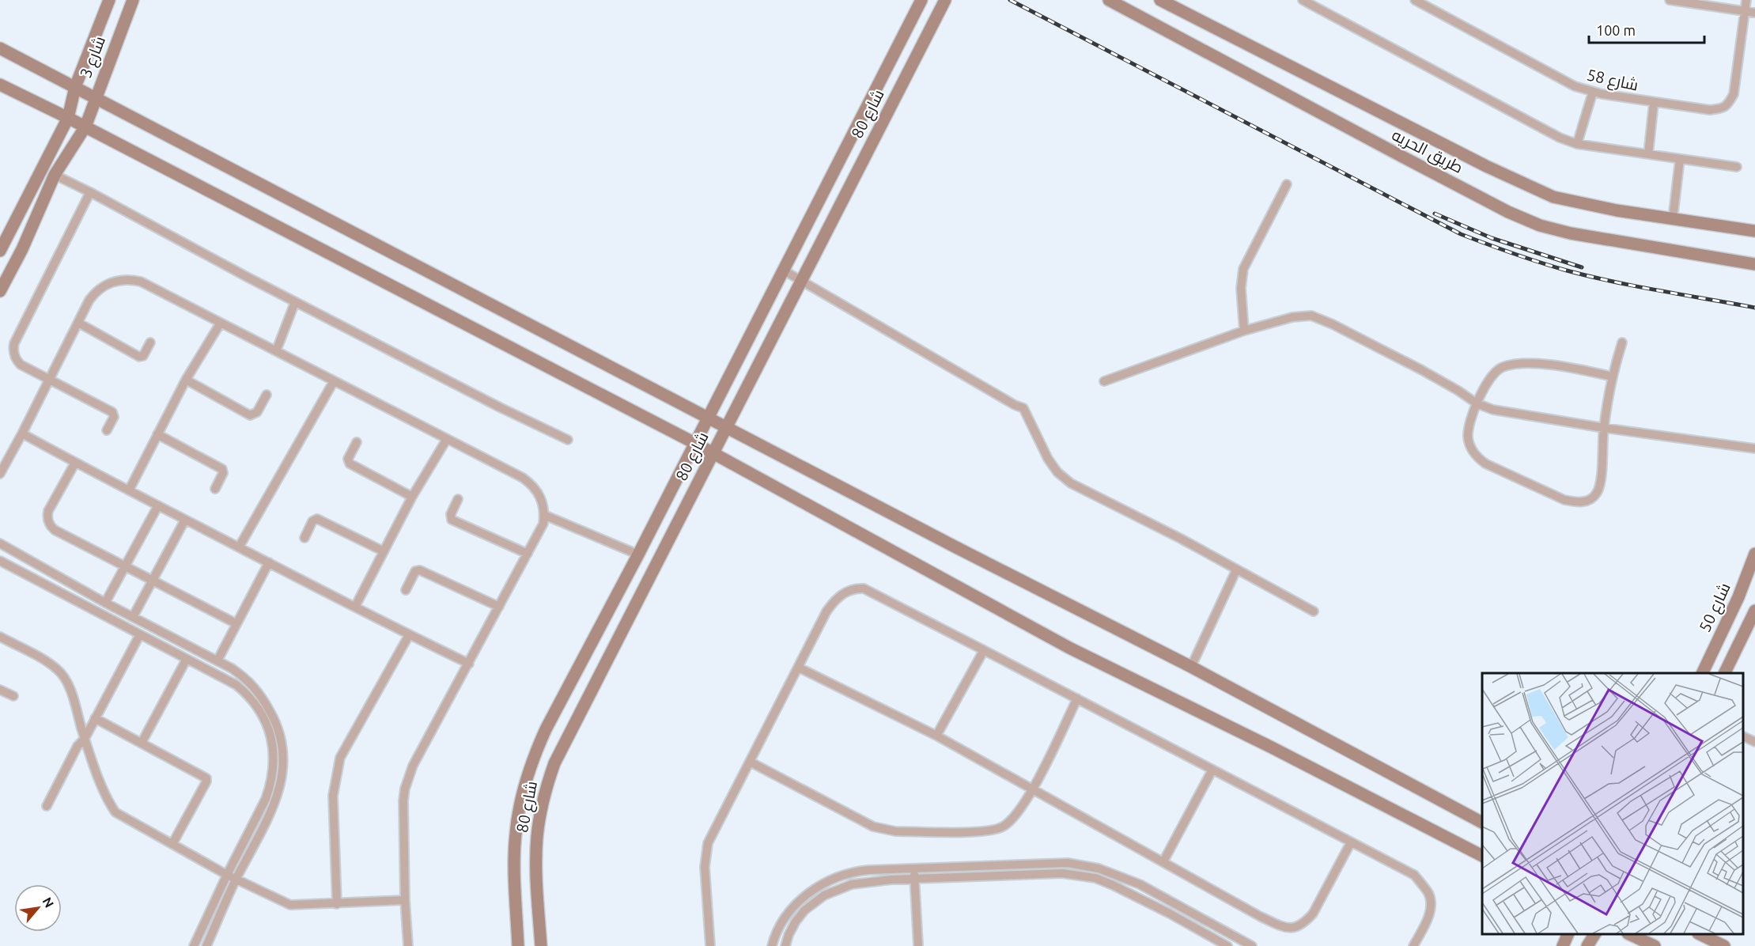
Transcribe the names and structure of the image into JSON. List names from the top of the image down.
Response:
{
  "streets": {
    "street": [
      "شارع 3",
      "شارع 58",
      "شارع 80",
      "طريق الحريه",
      "شارع 50"
    ]
  },
  "scale_bar": "100 m",
  "north": "top right"
}
